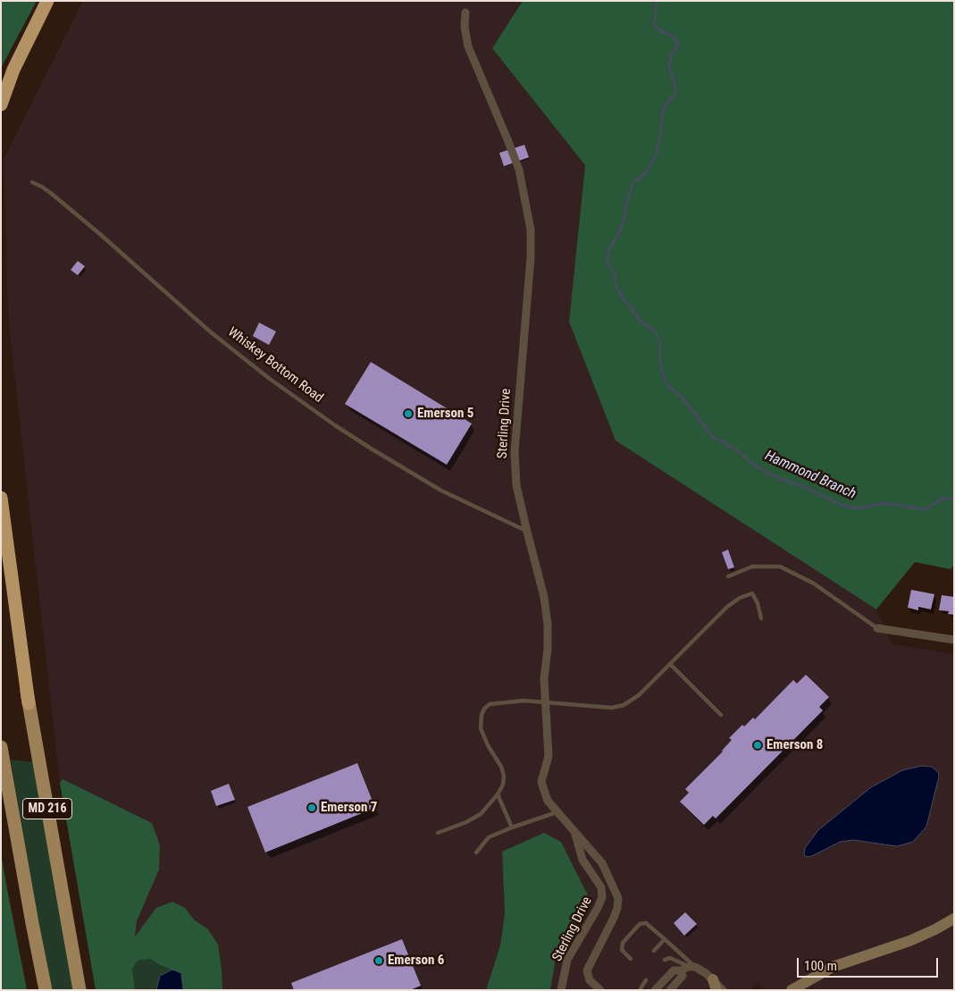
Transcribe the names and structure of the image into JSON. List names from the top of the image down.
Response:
{
  "streets": {
    "main road": ["MD 216"],
    "street": ["Sterling Drive"],
    "lane": ["Whiskey Bottom Road"]
  },
  "crossings": [
    ["Whiskey Bottom Road", "Sterling Drive"]
  ],
  "water": ["Hammond Branch"],
  "places": [
    "Emerson 5",
    "Emerson 8",
    "Emerson 7",
    "Emerson 6"
  ],
  "scale_bar": "100 m"
}
